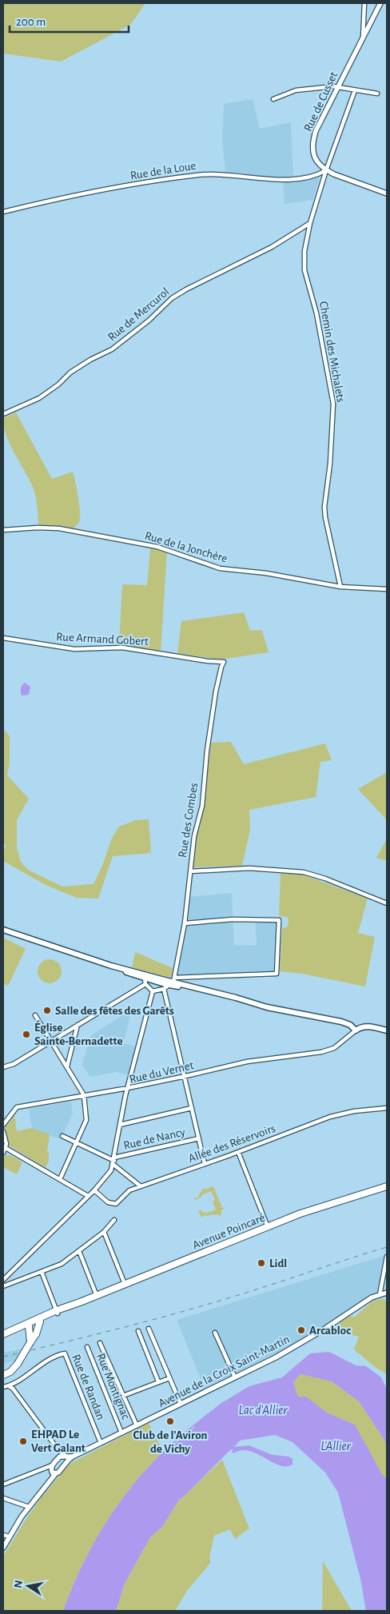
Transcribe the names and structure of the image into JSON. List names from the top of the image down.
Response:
{
  "streets": {
    "main road": ["Avenue Poincaré"],
    "street": [
      "Rue de Cusset",
      "Rue de la Loue",
      "Rue de Mercurol",
      "Chemin des Michalets",
      "Rue de la Jonchère",
      "Rue Armand Gobert",
      "Rue des Combes",
      "Rue du Vernet",
      "Rue de Nancy",
      "Allée des Réservoirs",
      "Avenue de la Croix Saint-Martin",
      "Rue Montignac",
      "Rue de Randan"
    ]
  },
  "crossings": [
    ["Rue de Cusset", "Rue de la Loue"],
    ["Rue de Cusset", "Chemin des Michalets"],
    ["Rue de la Loue", "Chemin des Michalets"],
    ["Rue de Mercurol", "Chemin des Michalets"],
    ["Chemin des Michalets", "Rue de la Jonchère"],
    ["Rue Armand Gobert", "Rue des Combes"],
    ["Rue du Vernet", "Rue de Nancy"],
    ["Rue du Vernet", "Allée des Réservoirs"],
    ["Avenue de la Croix Saint-Martin", "Rue Montignac"],
    ["Avenue de la Croix Saint-Martin", "Rue de Randan"]
  ],
  "water": ["Lac d'Allier", "L'Allier"],
  "places": [
    "Salle des fêtes des Garêts",
    "Église Sainte-Bernadette",
    "Lidl",
    "Arcabloc",
    "Club de l'Aviron de Vichy",
    "EHPAD Le Vert Galant"
  ],
  "scale_bar": "200 m",
  "north": "left"
}
